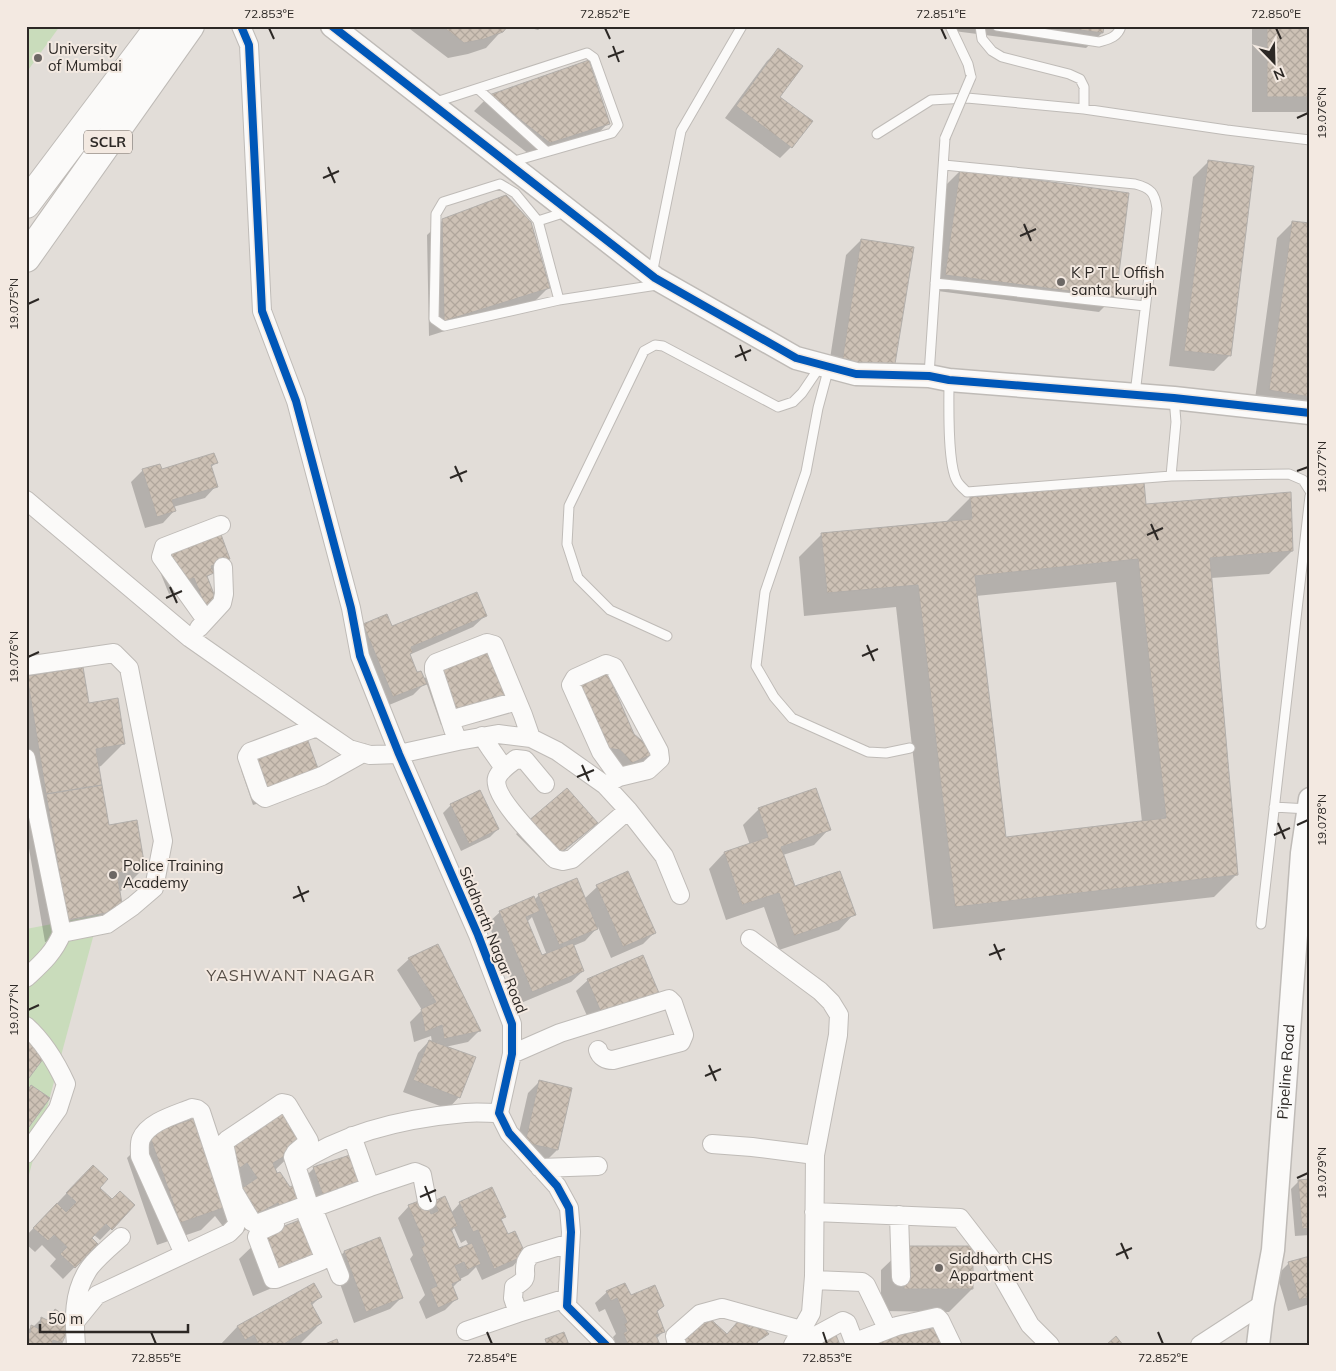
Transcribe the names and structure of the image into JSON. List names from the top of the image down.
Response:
{
  "streets": {
    "highway": ["SCLR"],
    "street": ["Siddharth Nagar Road", "Pipeline Road"]
  },
  "districts": ["YASHWANT NAGAR"],
  "places": [
    "University of Mumbai",
    "K P T L Offish santa kurujh",
    "Police Training Academy",
    "Siddharth CHS Appartment"
  ],
  "scale_bar": "50 m",
  "north": "bottom right",
  "coordinates": [
    "72.853°E",
    "72.852°E",
    "72.851°E",
    "72.850°E",
    "19.076°N",
    "19.075°N",
    "19.077°N",
    "19.078°N",
    "19.079°N",
    "72.855°E",
    "72.854°E"
  ]
}
